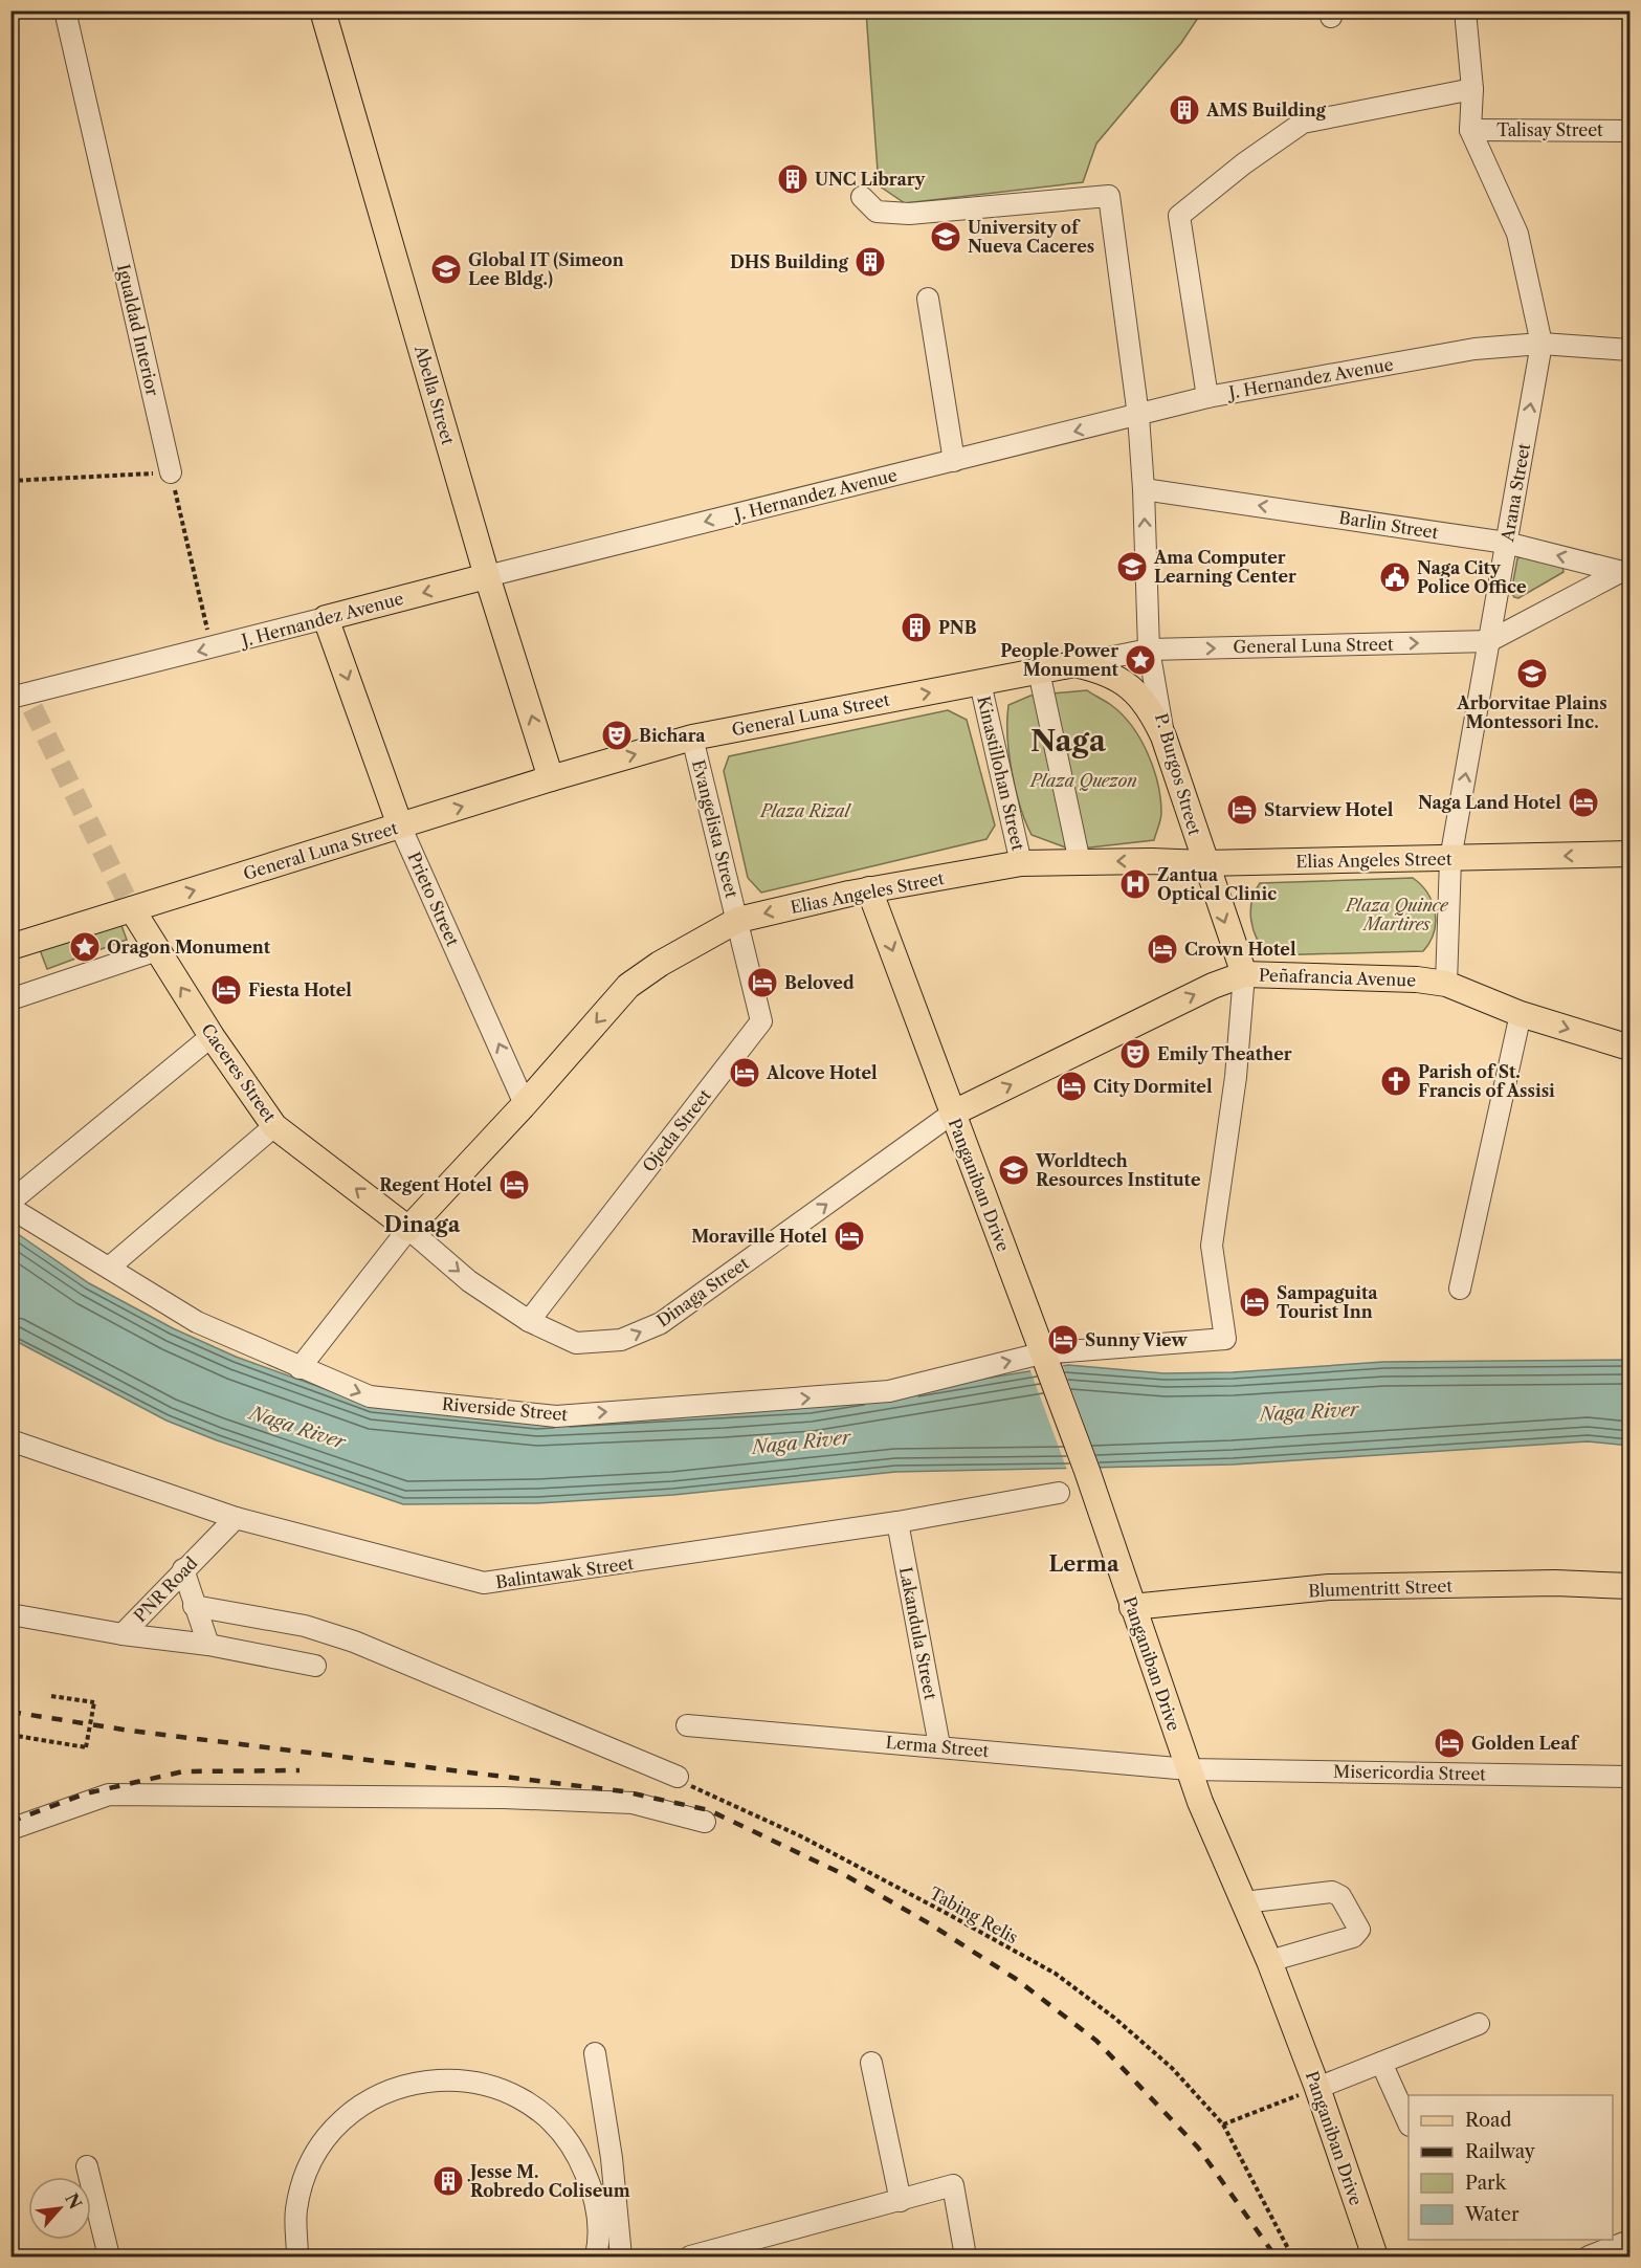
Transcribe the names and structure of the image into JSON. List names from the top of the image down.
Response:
{
  "streets": {
    "main road": [
      "J. Hernandez Avenue",
      "Abella Street",
      "General Luna Street",
      "P. Burgos Street",
      "Elias Angeles Street",
      "Prieto Street",
      "Peñafrancia Avenue",
      "Caceres Street",
      "Panganiban Drive",
      "Blumentritt Street"
    ],
    "street": [
      "Talisay Street",
      "Igualdad Interior",
      "Arana Street",
      "Barlin Street",
      "Kinastillohan Street",
      "Evangelista Street",
      "Ojeda Street",
      "Dinaga Street",
      "Riverside Street",
      "Balintawak Street",
      "PNR Road",
      "Lakandula Street",
      "Lerma Street",
      "Misericordia Street"
    ],
    "path": ["Tabing Relis"]
  },
  "crossings": [
    ["Talisay Street", "Arana Street"],
    ["J. Hernandez Avenue", "Abella Street"],
    ["J. Hernandez Avenue", "Arana Street"],
    ["J. Hernandez Avenue", "P. Burgos Street"],
    ["J. Hernandez Avenue", "Prieto Street"],
    ["Abella Street", "General Luna Street"],
    ["Arana Street", "Barlin Street"],
    ["Arana Street", "General Luna Street"],
    ["Arana Street", "Elias Angeles Street"],
    ["Arana Street", "Peñafrancia Avenue"],
    ["Barlin Street", "General Luna Street"],
    ["Barlin Street", "P. Burgos Street"],
    ["General Luna Street", "Kinastillohan Street"],
    ["General Luna Street", "P. Burgos Street"],
    ["General Luna Street", "Evangelista Street"],
    ["General Luna Street", "Prieto Street"],
    ["General Luna Street", "Caceres Street"],
    ["Kinastillohan Street", "Elias Angeles Street"],
    ["P. Burgos Street", "Elias Angeles Street"],
    ["P. Burgos Street", "Peñafrancia Avenue"],
    ["P. Burgos Street", "Riverside Street"],
    ["Evangelista Street", "Elias Angeles Street"],
    ["Evangelista Street", "Ojeda Street"],
    ["Elias Angeles Street", "Prieto Street"],
    ["Elias Angeles Street", "Caceres Street"],
    ["Elias Angeles Street", "Ojeda Street"],
    ["Elias Angeles Street", "Panganiban Drive"],
    ["Elias Angeles Street", "Dinaga Street"],
    ["Elias Angeles Street", "Riverside Street"],
    ["Peñafrancia Avenue", "Panganiban Drive"],
    ["Peñafrancia Avenue", "Dinaga Street"],
    ["Peñafrancia Avenue", "Riverside Street"],
    ["Caceres Street", "Dinaga Street"],
    ["Ojeda Street", "Dinaga Street"],
    ["Panganiban Drive", "Dinaga Street"],
    ["Panganiban Drive", "Riverside Street"],
    ["Panganiban Drive", "Blumentritt Street"],
    ["Panganiban Drive", "Lerma Street"],
    ["Panganiban Drive", "Misericordia Street"],
    ["Balintawak Street", "PNR Road"],
    ["Balintawak Street", "Lakandula Street"],
    ["Lakandula Street", "Lerma Street"],
    ["Lerma Street", "Misericordia Street"]
  ],
  "one_way": [
    "J. Hernandez Avenue",
    "Arana Street",
    "Barlin Street",
    "General Luna Street",
    "Elias Angeles Street",
    "Peñafrancia Avenue",
    "Caceres Street",
    "Dinaga Street",
    "Riverside Street"
  ],
  "districts": ["Naga", "Dinaga", "Lerma"],
  "water": ["Naga River"],
  "parks": ["Plaza Quezon", "Plaza Rizal", "Plaza Quince Martires"],
  "places": {
    "building": [
      "AMS Building",
      "UNC Library",
      "DHS Building",
      "PNB",
      "Jesse M. Robredo Coliseum"
    ],
    "school or university": [
      "University of Nueva Caceres",
      "Global IT (Simeon Lee Bldg.)",
      "Ama Computer Learning Center",
      "Arborvitae Plains Montessori Inc.",
      "Worldtech Resources Institute"
    ],
    "public building": ["Naga City Police Office"],
    "place": ["People Power Monument", "Oragon Monument"],
    "theatre": ["Bichara", "Emily Theather"],
    "hotel": [
      "Naga Land Hotel",
      "Starview Hotel",
      "Crown Hotel",
      "Beloved",
      "Fiesta Hotel",
      "Alcove Hotel",
      "City Dormitel",
      "Regent Hotel",
      "Moraville Hotel",
      "Sampaguita Tourist Inn",
      "Sunny View",
      "Golden Leaf"
    ],
    "hospital": ["Zantua Optical Clinic"],
    "church": ["Parish of St. Francis of Assisi"]
  },
  "legend": [
    "Road",
    "Railway",
    "Park",
    "Water"
  ],
  "north": "top right"
}
